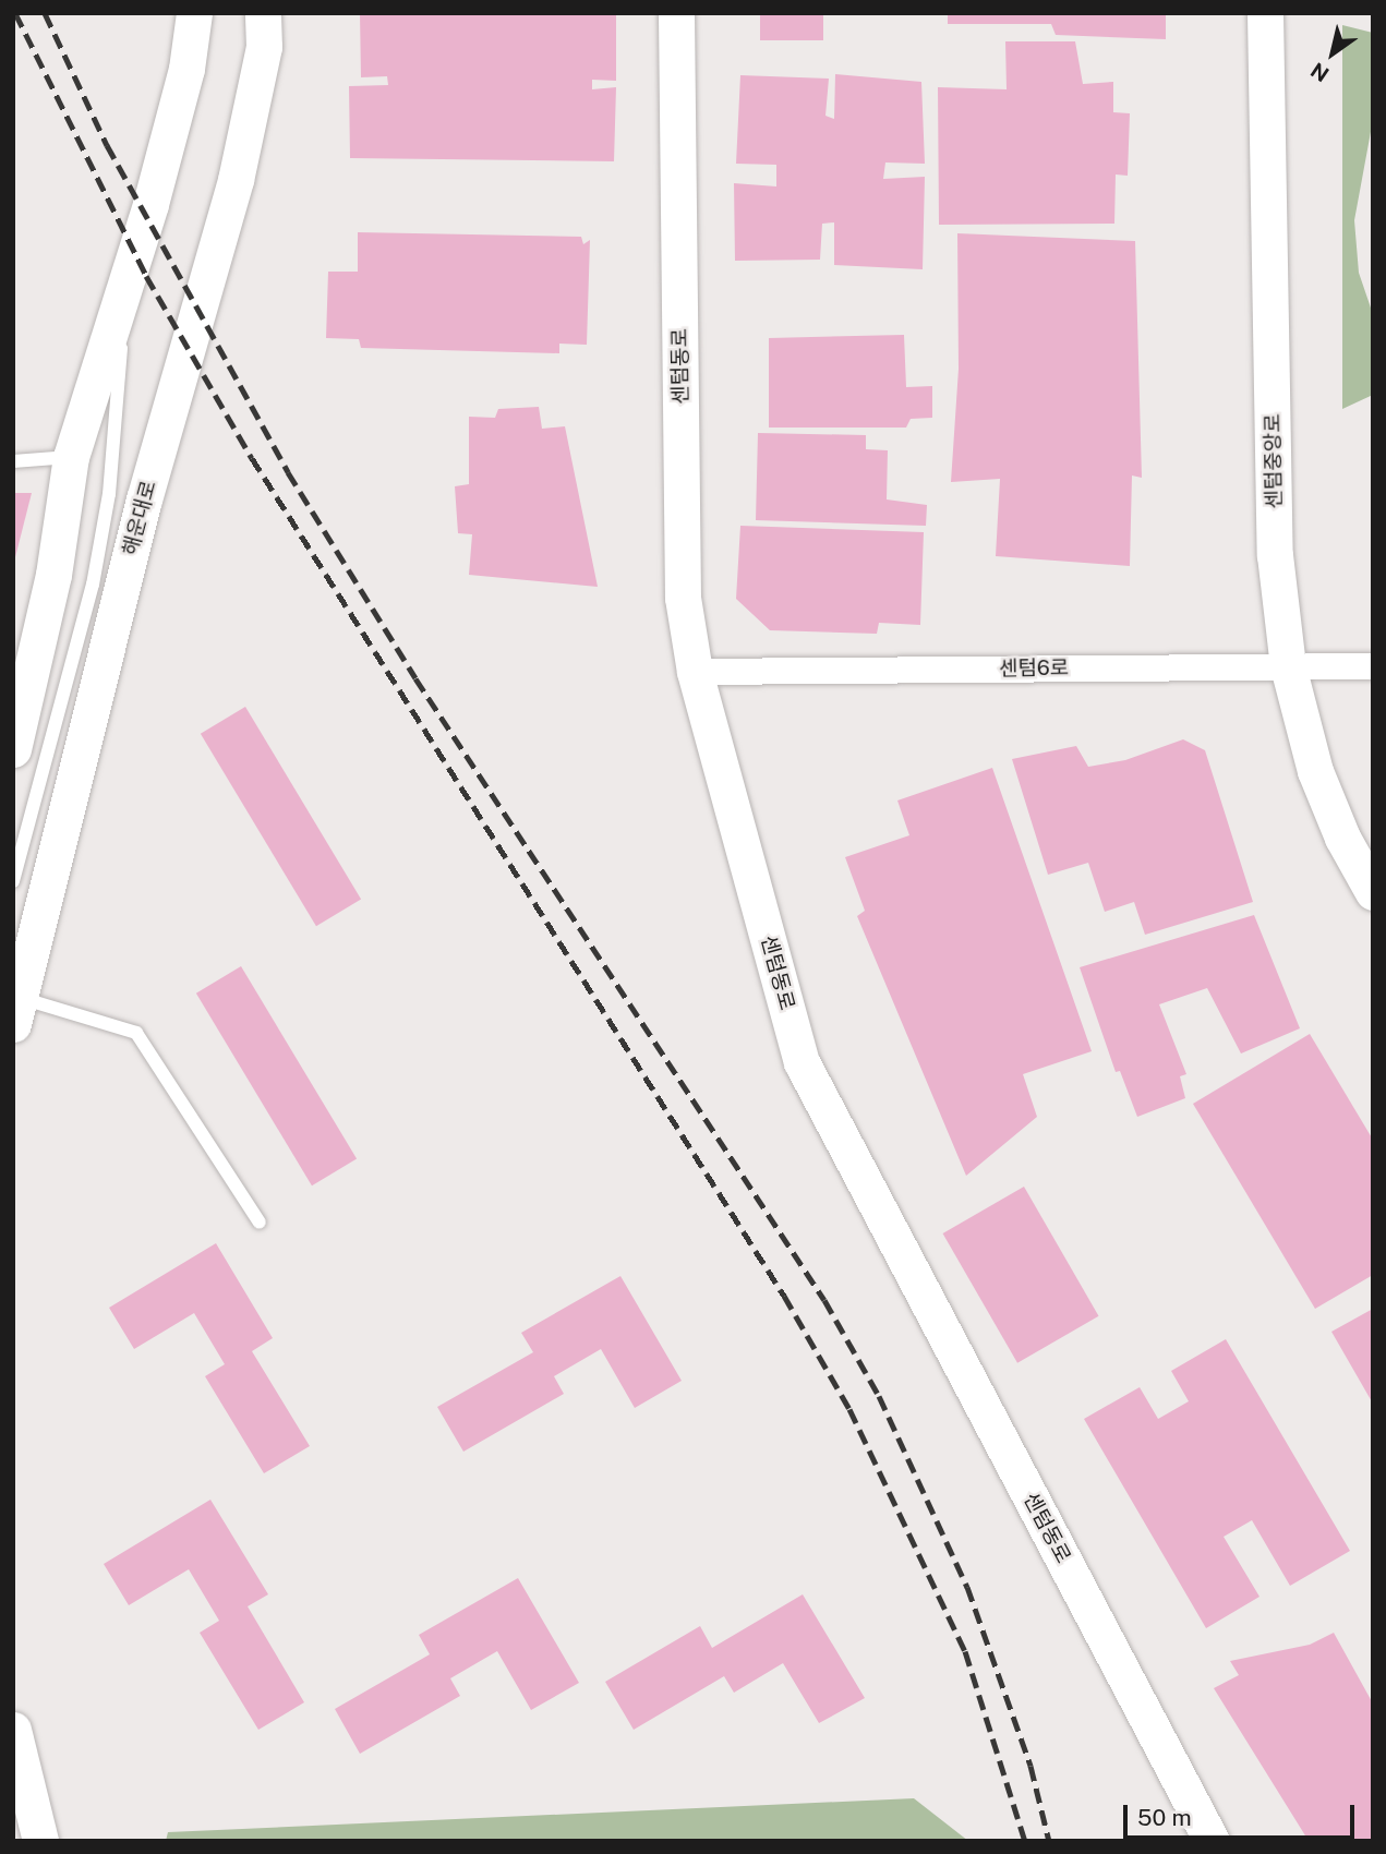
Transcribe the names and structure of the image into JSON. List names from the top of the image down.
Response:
{
  "streets": {
    "main road": ["센텀동로", "센텀중앙로", "해운대로"],
    "street": ["센텀6로"]
  },
  "crossings": [
    ["센텀동로", "센텀6로"],
    ["센텀중앙로", "센텀6로"]
  ],
  "scale_bar": "50 m",
  "north": "bottom left"
}
